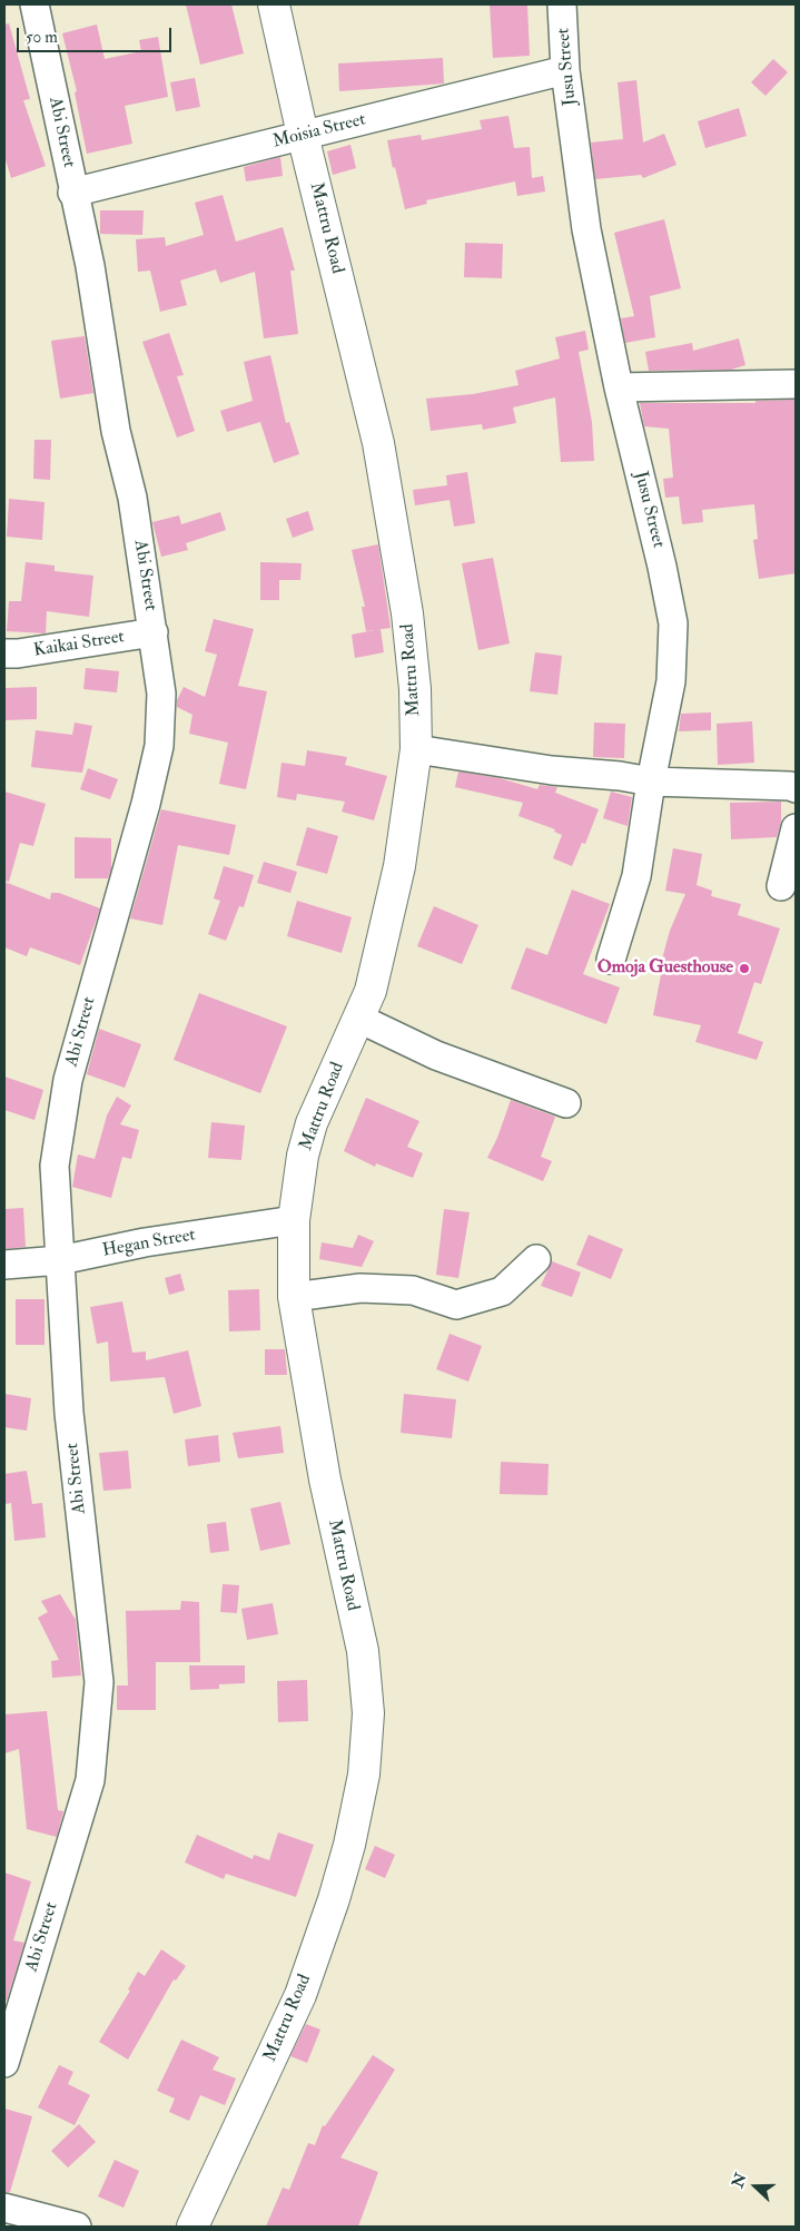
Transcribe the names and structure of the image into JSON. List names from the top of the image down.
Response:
{
  "streets": {
    "main road": ["Mattru Road"],
    "street": [
      "Jusu Street",
      "Moisia Street",
      "Abi Street",
      "Kaikai Street",
      "Hegan Street"
    ]
  },
  "crossings": [
    ["Jusu Street", "Moisia Street"],
    ["Moisia Street", "Abi Street"],
    ["Moisia Street", "Mattru Road"],
    ["Abi Street", "Kaikai Street"],
    ["Abi Street", "Hegan Street"],
    ["Mattru Road", "Hegan Street"]
  ],
  "places": ["Omoja Guesthouse"],
  "scale_bar": "50 m",
  "north": "left"
}
